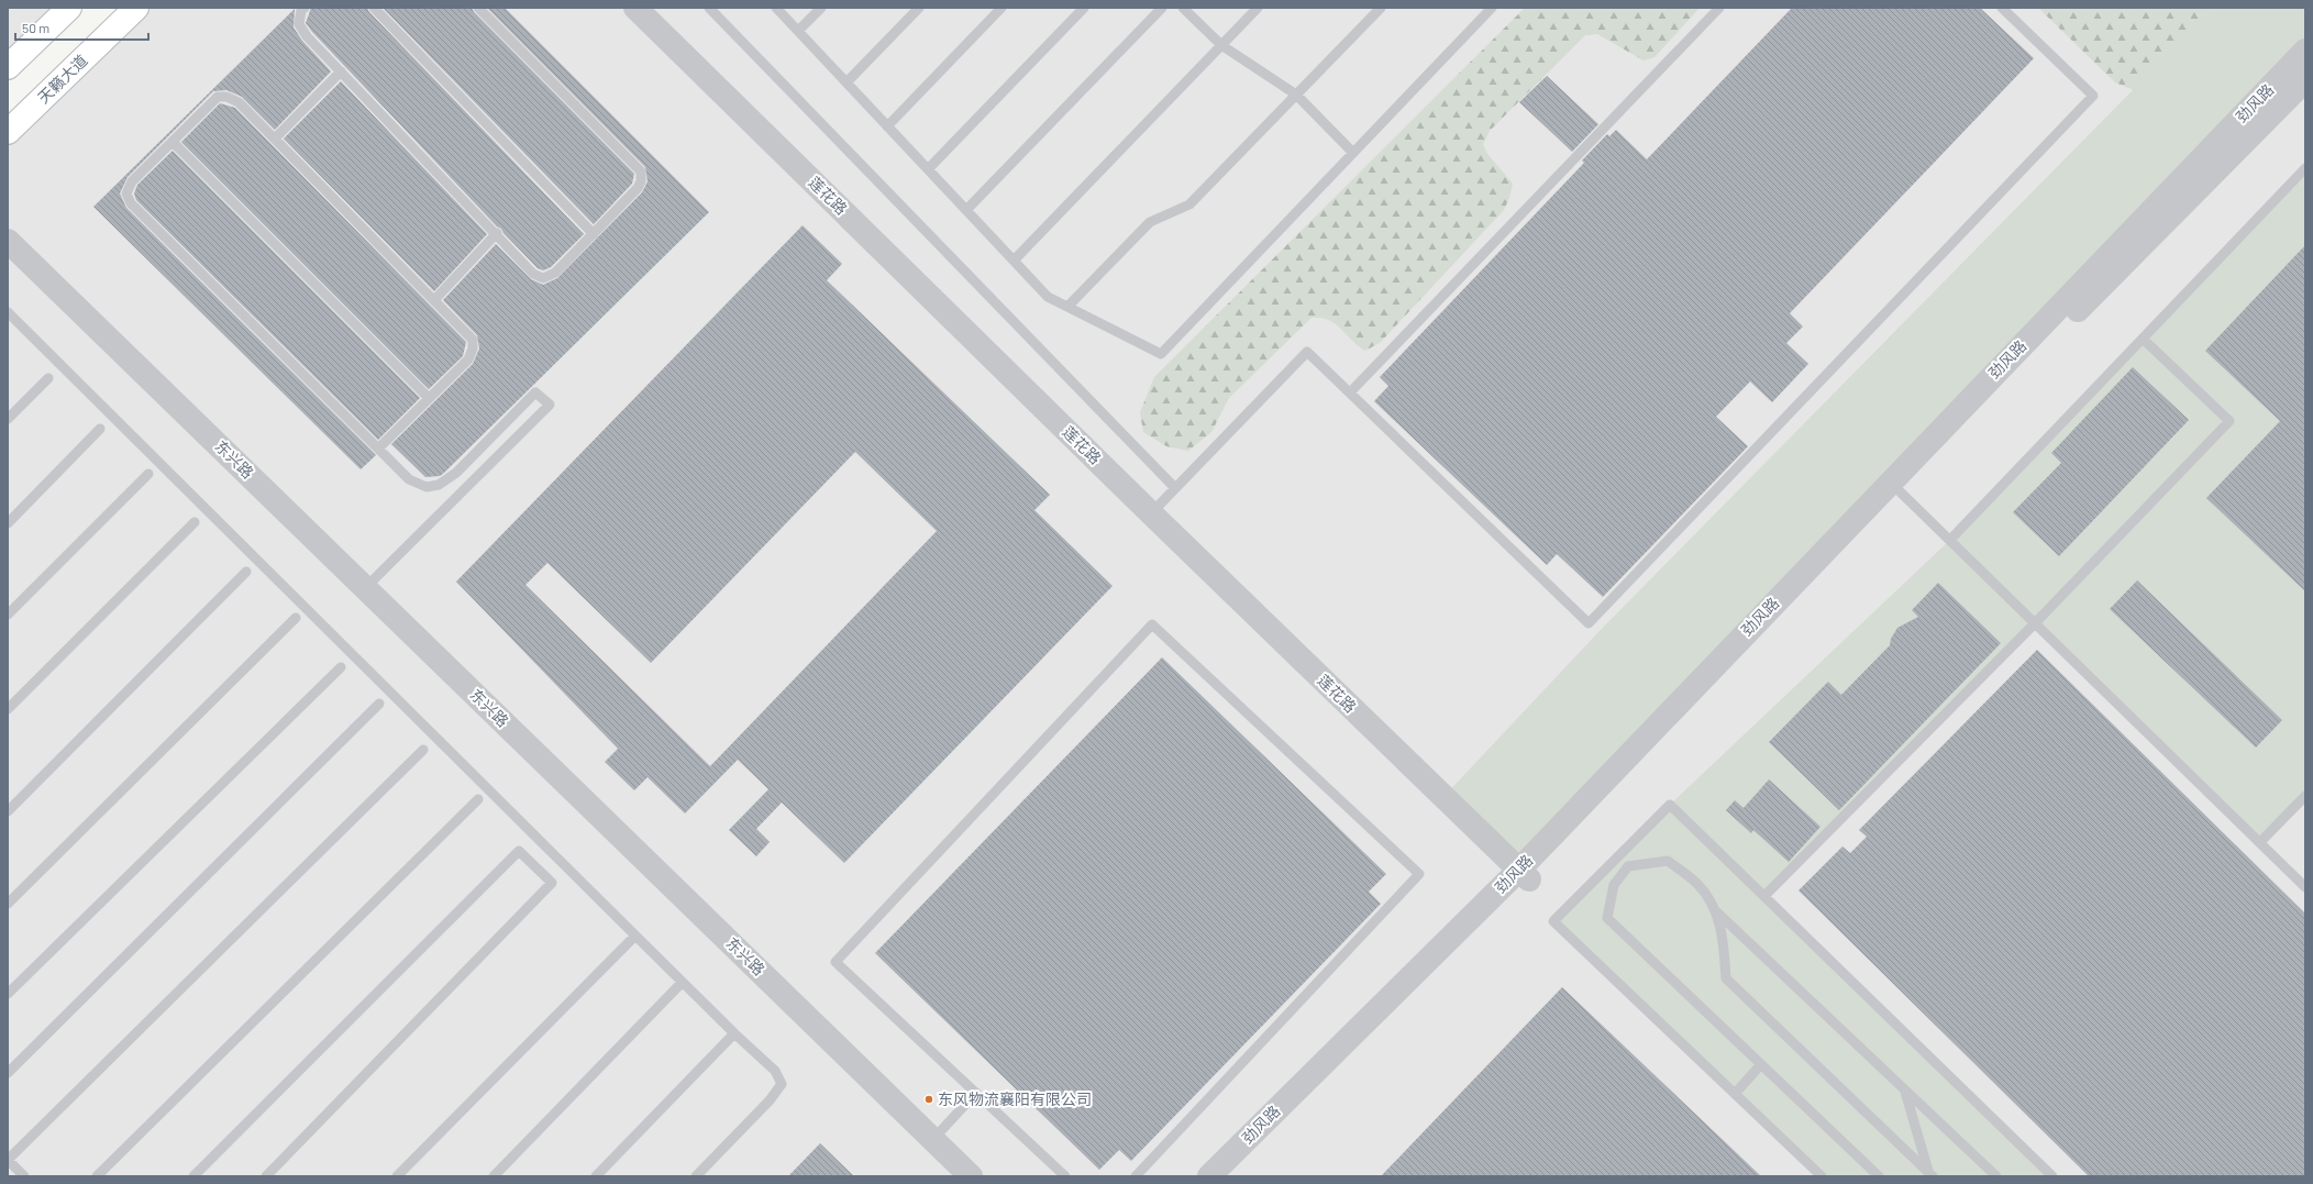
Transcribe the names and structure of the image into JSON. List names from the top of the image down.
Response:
{
  "streets": {
    "main road": ["天籁大道"],
    "street": ["劲风路", "莲花路", "东兴路"]
  },
  "crossings": [
    ["劲风路", "莲花路"]
  ],
  "places": ["东风物流襄阳有限公司"],
  "scale_bar": "50 m"
}
